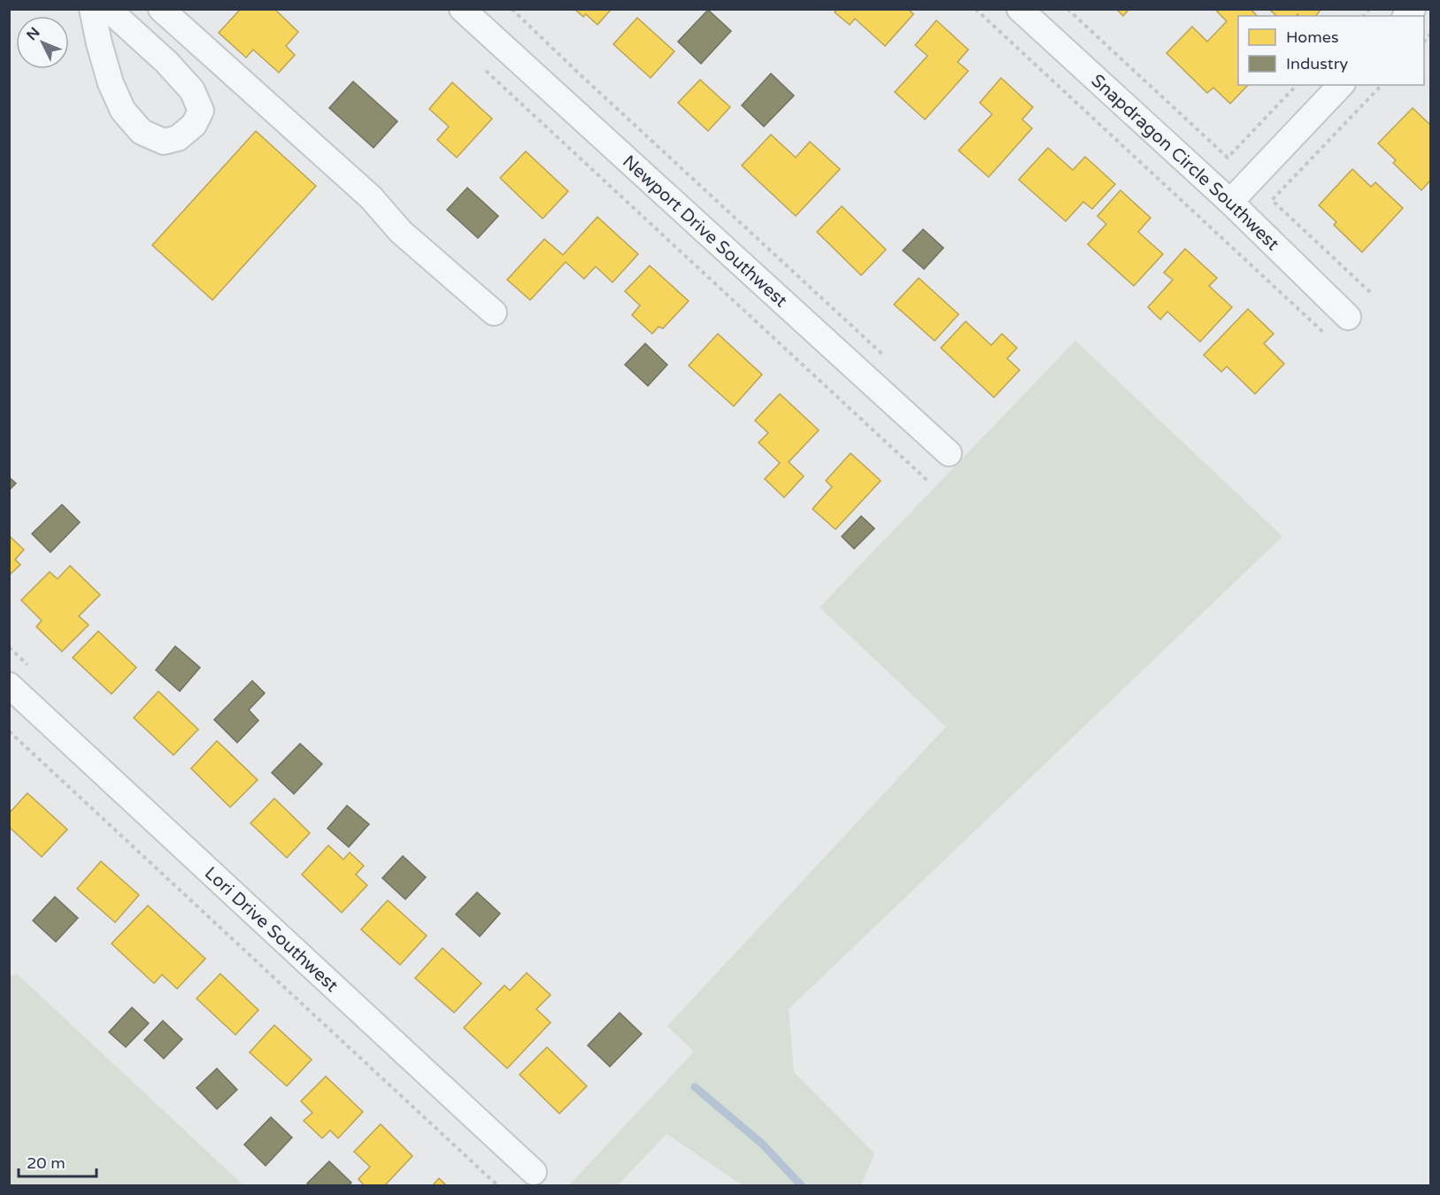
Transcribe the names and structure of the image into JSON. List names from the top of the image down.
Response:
{
  "streets": {
    "street": ["Snapdragon Circle Southwest", "Newport Drive Southwest", "Lori Drive Southwest"]
  },
  "legend": ["Homes", "Industry"],
  "scale_bar": "20 m",
  "north": "top left"
}
